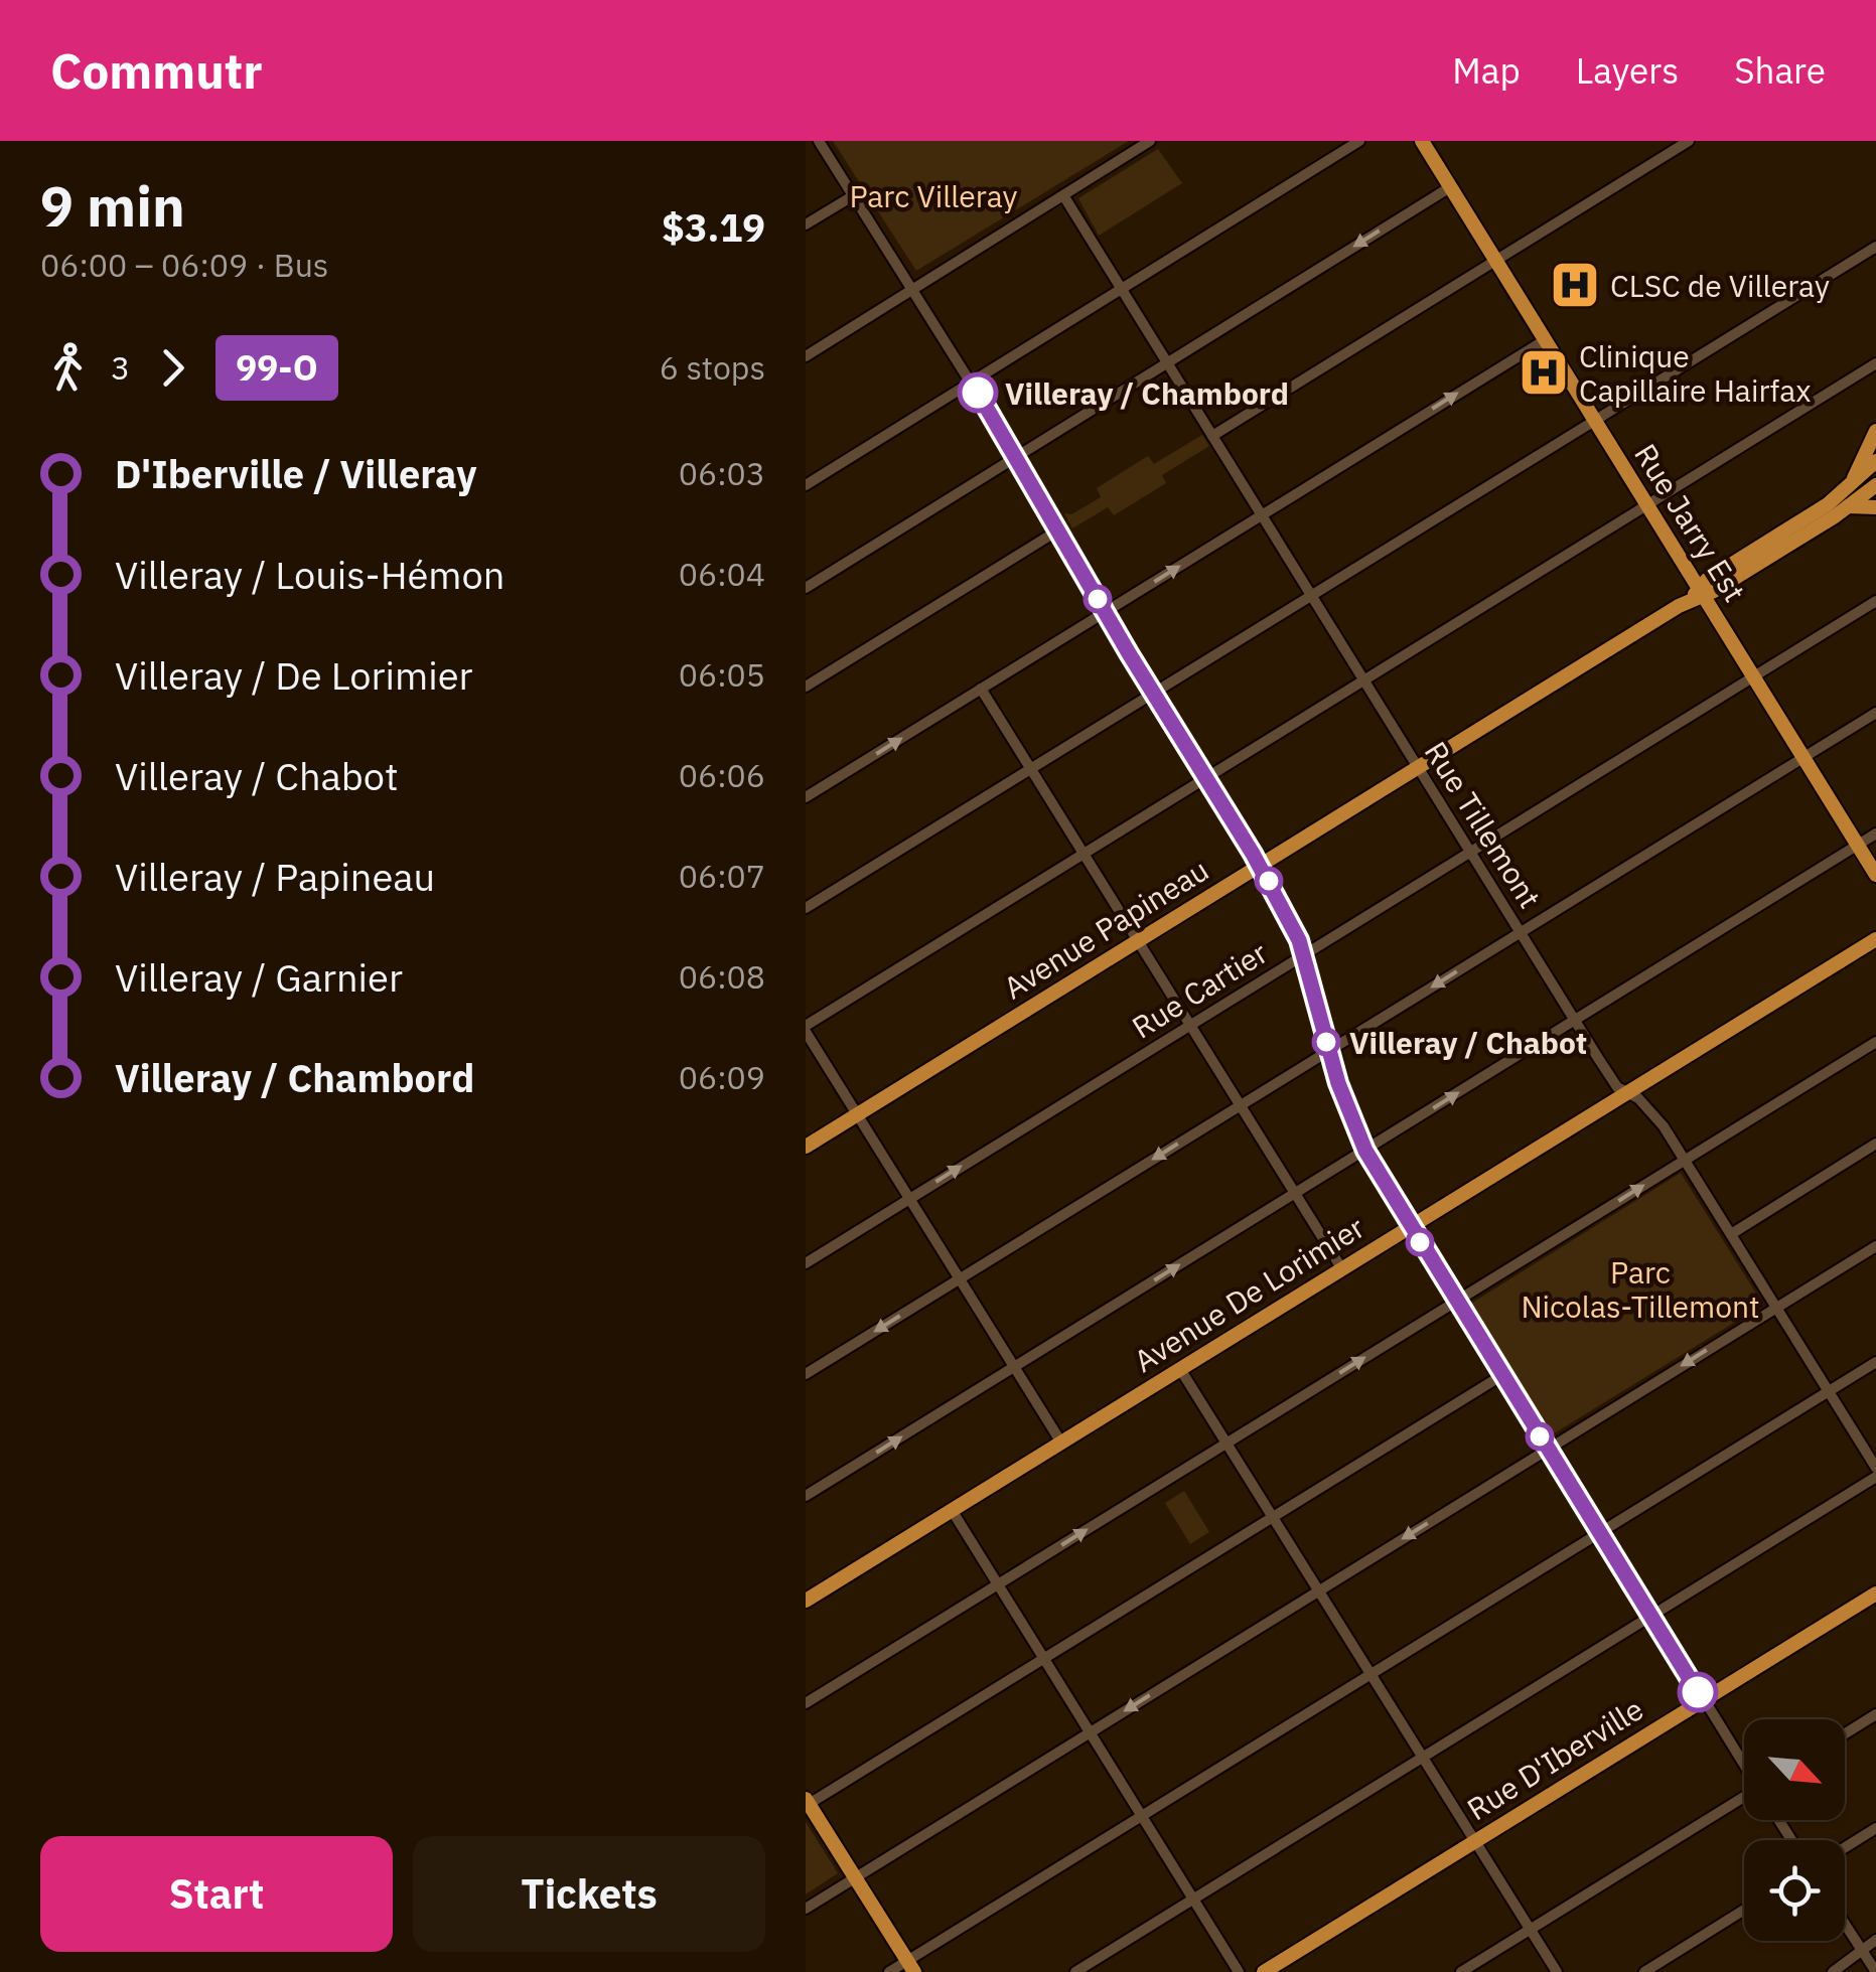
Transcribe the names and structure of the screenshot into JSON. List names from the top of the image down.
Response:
{
  "streets": {
    "main road": [
      "Rue Jarry Est",
      "Avenue Papineau",
      "Avenue De Lorimier",
      "Rue D'Iberville"
    ],
    "street": ["Rue Tillemont", "Rue Cartier"]
  },
  "crossings": [
    ["Rue Jarry Est", "Avenue Papineau"],
    ["Rue Jarry Est", "Rue Cartier"],
    ["Rue Tillemont", "Avenue Papineau"],
    ["Rue Tillemont", "Rue Cartier"],
    ["Rue Tillemont", "Avenue De Lorimier"]
  ],
  "parks": ["Parc Villeray", "Parc Nicolas-Tillemont"],
  "places": {
    "hospital": ["CLSC de Villeray", "Clinique Capillaire Hairfax"],
    "other": ["Villeray / Chambord", "Villeray / Chabot"]
  },
  "lines": ["bus line 99-O"],
  "north": "bottom right",
  "page": {
    "header": "Commutr",
    "nav": ["Map", "Layers", "Share"],
    "heading": ["9 min", "06:00 – 06:09 · Bus", "$3.19"],
    "legs": ["3", "99-O", "6 stops"],
    "list": [
      {
        "name": "D'Iberville / Villeray",
        "value": "06:03"
      },
      {
        "name": "Villeray / Louis-Hémon",
        "value": "06:04"
      },
      {
        "name": "Villeray / De Lorimier",
        "value": "06:05"
      },
      {
        "name": "Villeray / Chabot",
        "value": "06:06"
      },
      {
        "name": "Villeray / Papineau",
        "value": "06:07"
      },
      {
        "name": "Villeray / Garnier",
        "value": "06:08"
      },
      {
        "name": "Villeray / Chambord",
        "value": "06:09"
      }
    ],
    "buttons": ["Start", "Tickets"]
  }
}
